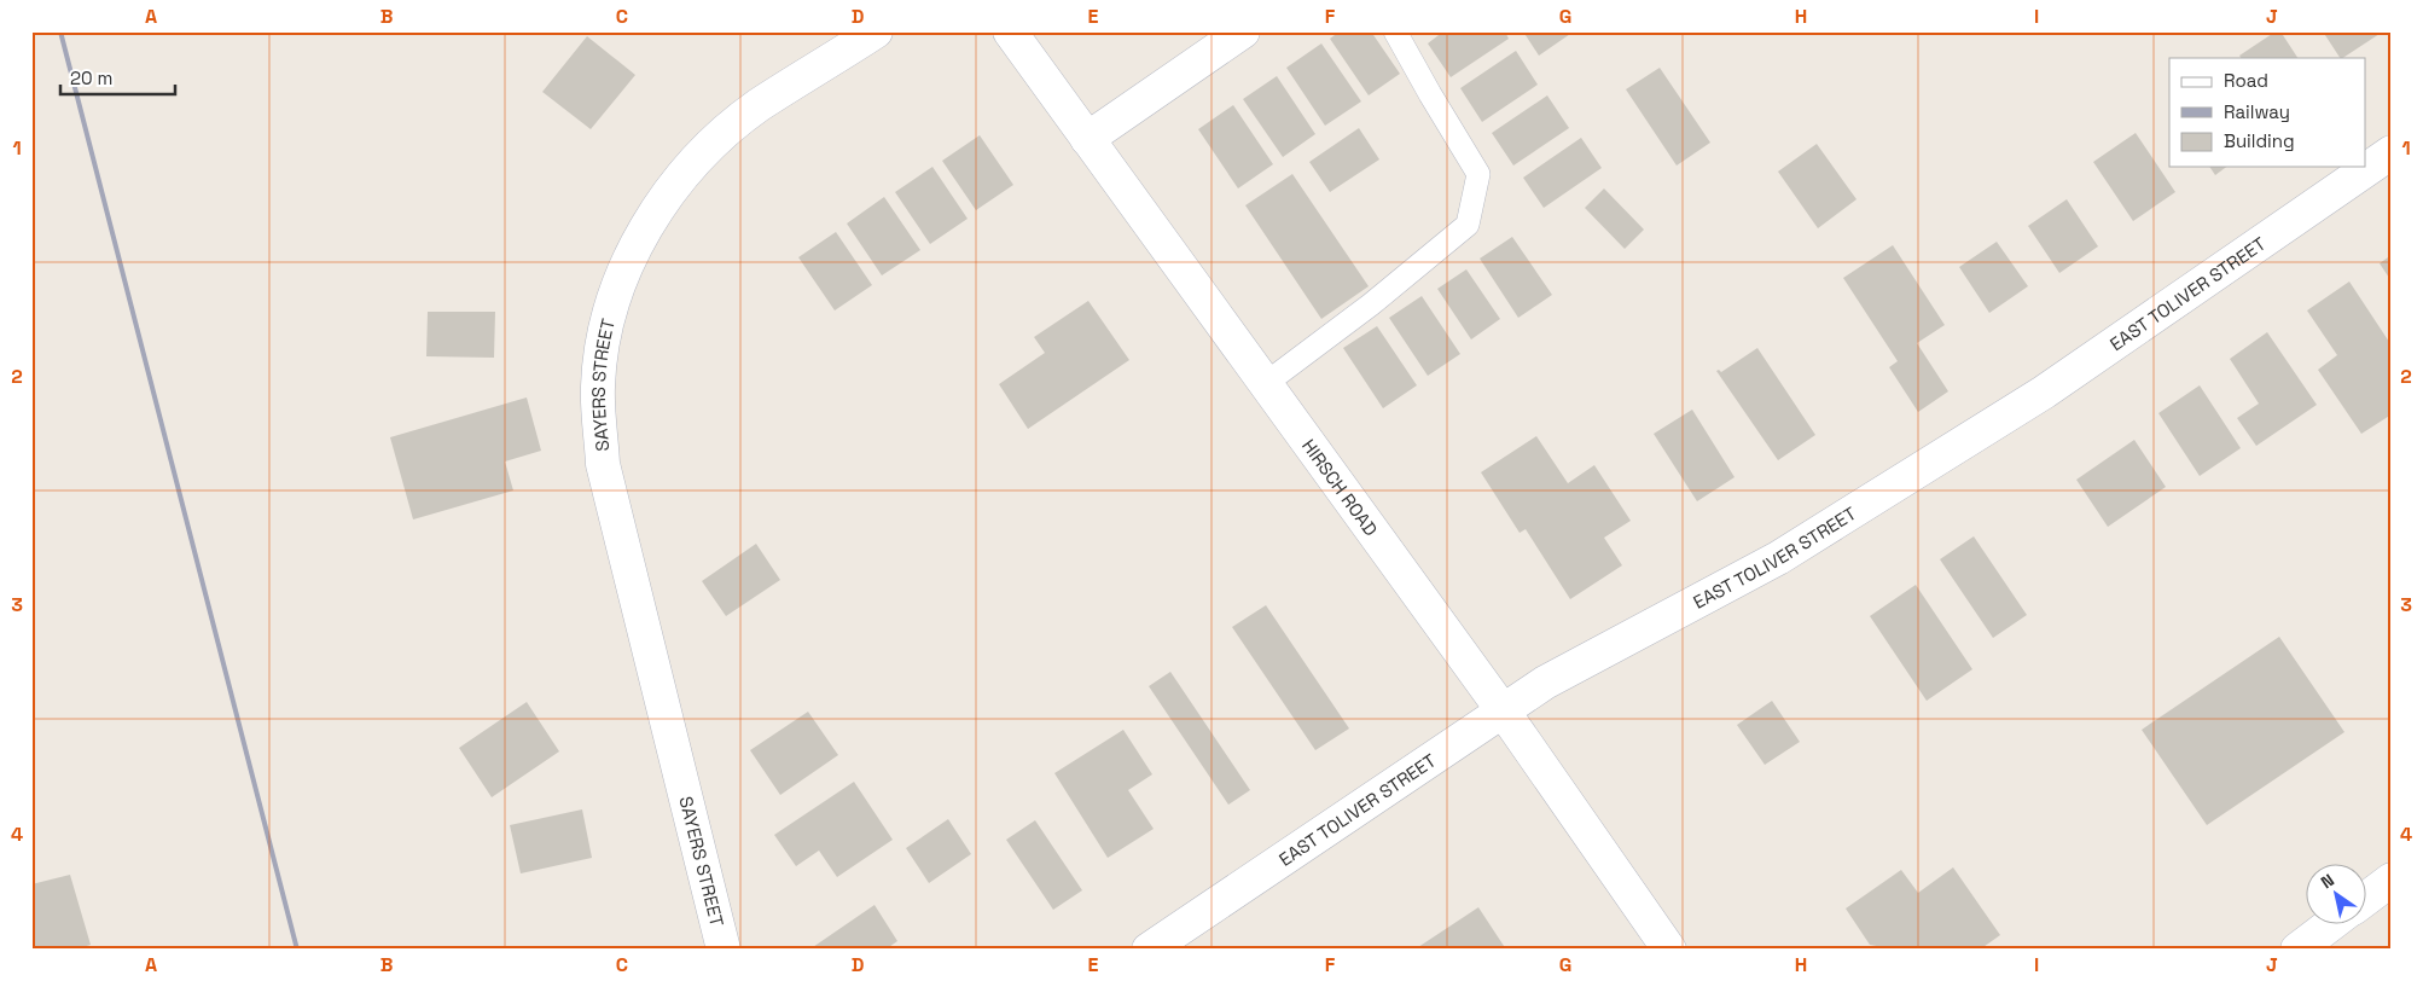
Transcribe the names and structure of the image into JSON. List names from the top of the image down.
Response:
{
  "streets": {
    "street": ["EAST TOLIVER STREET", "SAYERS STREET", "HIRSCH ROAD"]
  },
  "crossings": [
    ["EAST TOLIVER STREET", "HIRSCH ROAD"]
  ],
  "legend": ["Road", "Railway", "Building"],
  "scale_bar": "20 m",
  "north": "top left",
  "grid": {
    "columns": [
      "A",
      "B",
      "C",
      "D",
      "E",
      "F",
      "G",
      "H",
      "I",
      "J"
    ],
    "rows": [
      "1",
      "2",
      "3",
      "4"
    ]
  }
}
